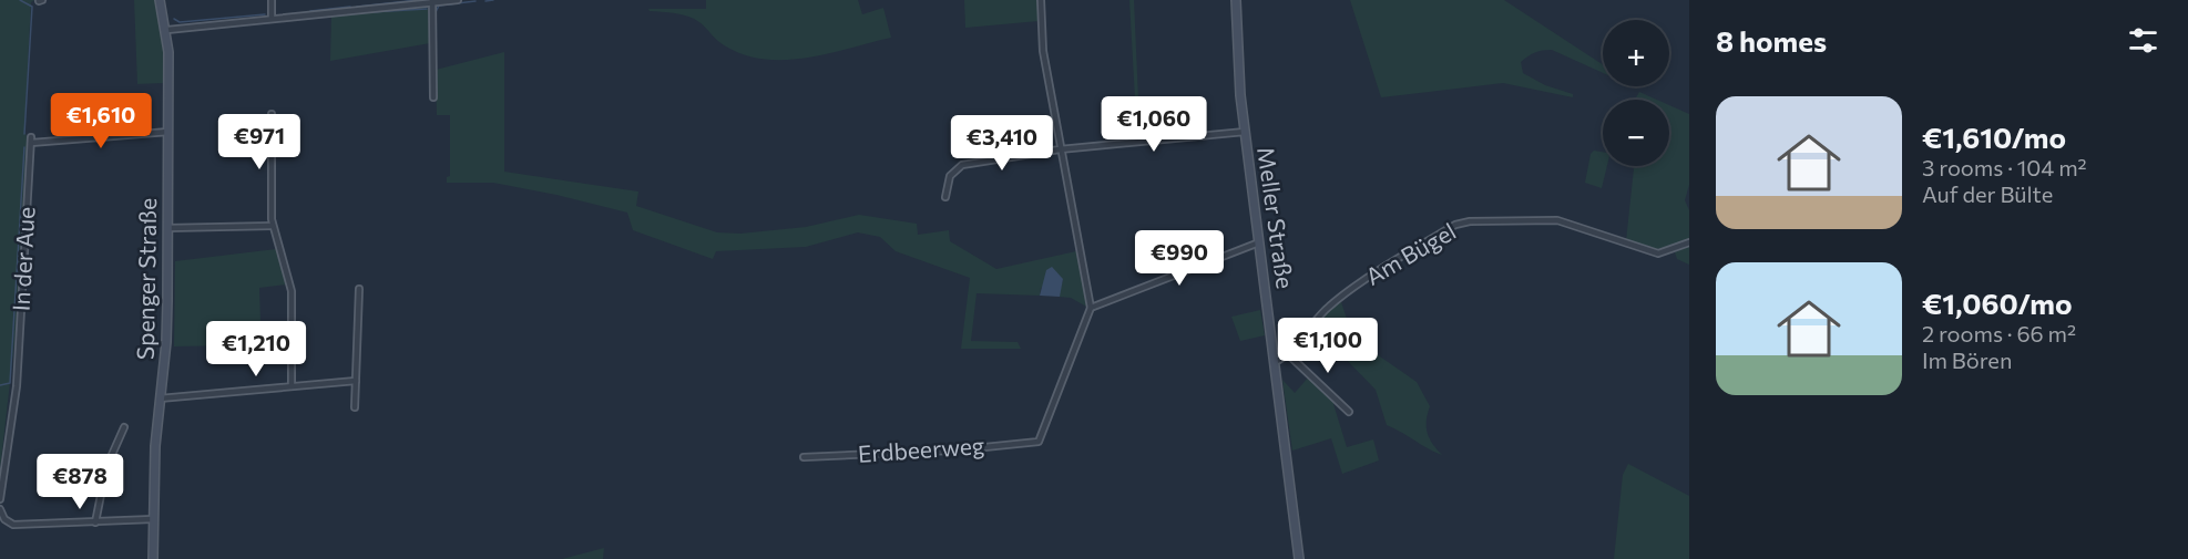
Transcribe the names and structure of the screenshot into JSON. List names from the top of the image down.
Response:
{
  "streets": {
    "main road": ["Meller Straße", "Spenger Straße"],
    "street": ["Am Bügel", "In der Aue", "Erdbeerweg"]
  },
  "crossings": [
    ["Meller Straße", "Am Bügel"],
    ["In der Aue", "Spenger Straße"]
  ],
  "page": {
    "heading": "8 homes",
    "map_buttons": ["+", "−"],
    "list": [
      {
        "name": "€1,610/mo",
        "note": "3 rooms · 104 m² · Auf der Bülte"
      },
      {
        "name": "€1,060/mo",
        "note": "2 rooms · 66 m² · Im Bören"
      }
    ],
    "price": [
      "€1,610",
      "€1,060",
      "€971",
      "€3,410",
      "€990",
      "€1,100",
      "€1,210",
      "€878"
    ]
  }
}
